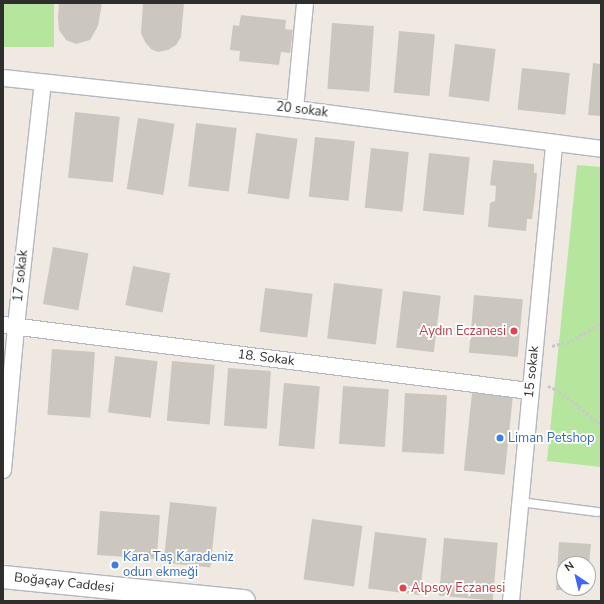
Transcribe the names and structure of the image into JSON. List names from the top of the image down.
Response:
{
  "streets": {
    "main road": ["Boğaçay Caddesi"],
    "street": [
      "20 sokak",
      "17 sokak",
      "18. Sokak",
      "15 sokak"
    ]
  },
  "crossings": [
    ["20 sokak", "17 sokak"],
    ["20 sokak", "15 sokak"],
    ["17 sokak", "18. Sokak"],
    ["18. Sokak", "15 sokak"]
  ],
  "places": [
    "Aydın Eczanesi",
    "Liman Petshop",
    "Kara Taş Karadeniz odun ekmeği",
    "Alpsoy Eczanesi"
  ],
  "north": "top left"
}
